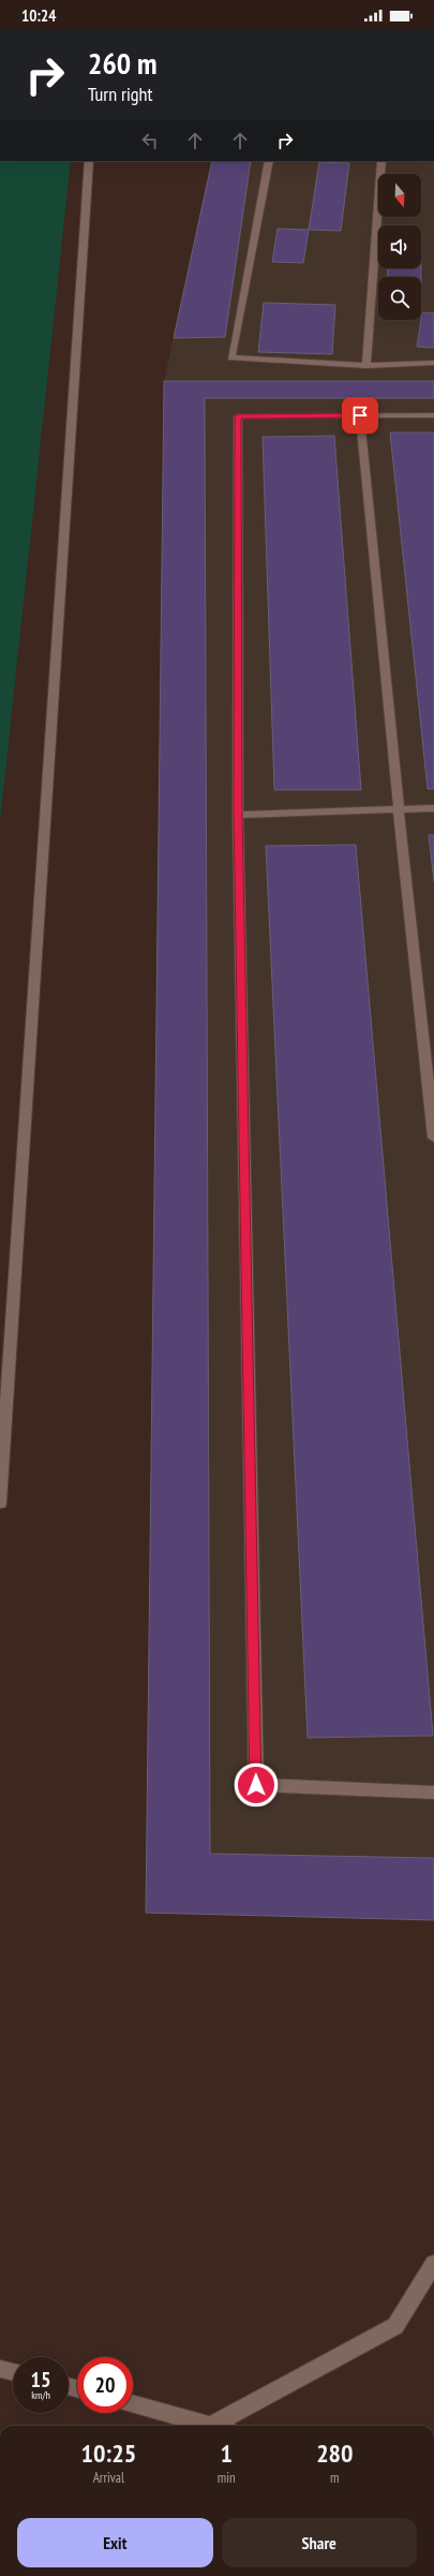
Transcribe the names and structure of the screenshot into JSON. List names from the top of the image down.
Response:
{
  "north": "bottom",
  "page": {
    "status": "10:24",
    "turn": ["260 m", "Turn right"],
    "speed": "15 km/h",
    "limit": "20",
    "eta": [
      "10:25",
      "Arrival",
      "1",
      "min",
      "280",
      "m"
    ],
    "buttons": ["Exit", "Share"]
  }
}
